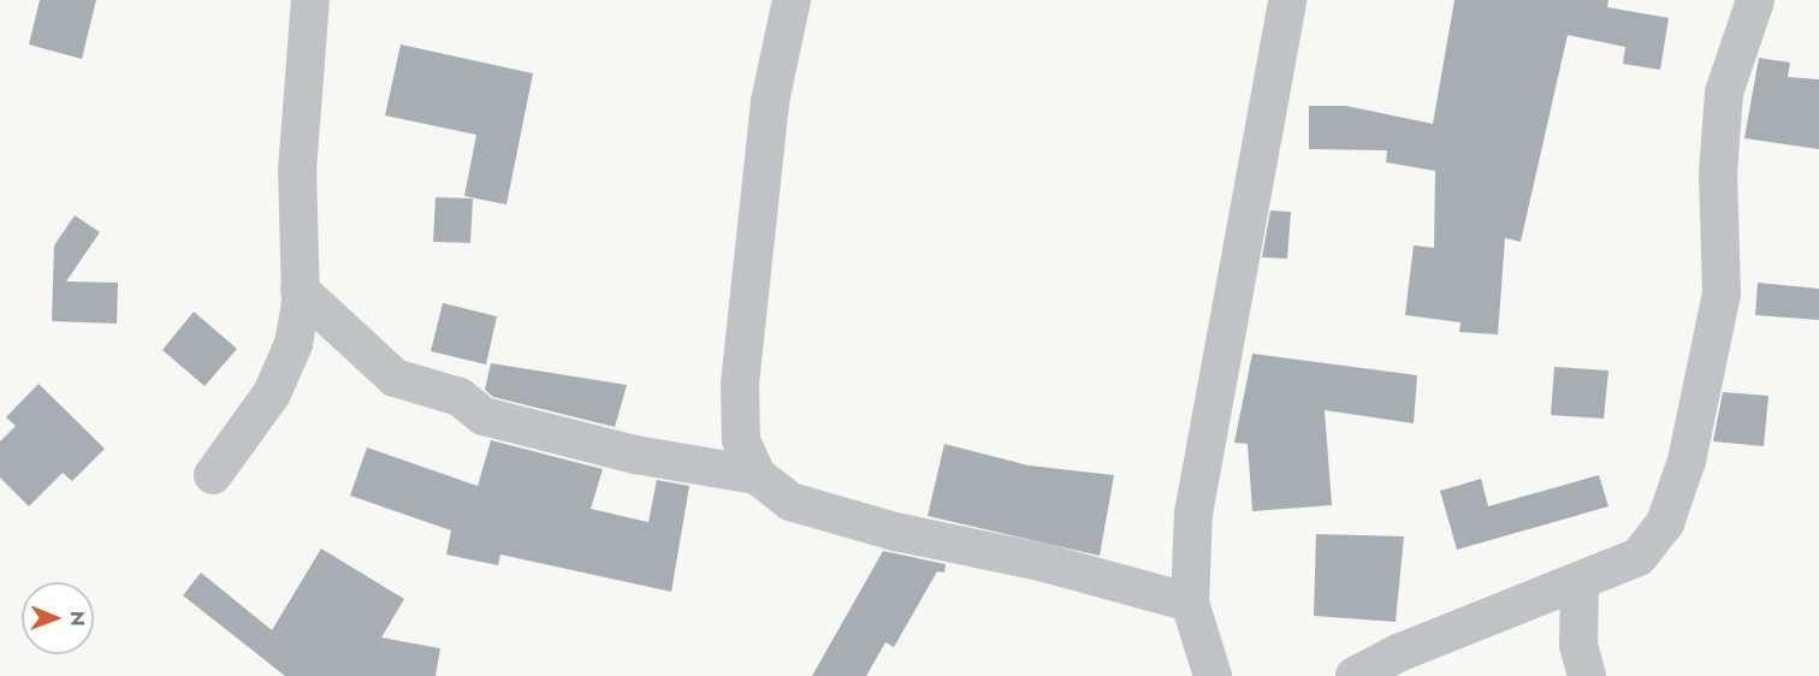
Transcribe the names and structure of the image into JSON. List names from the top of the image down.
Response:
{
  "north": "right"
}
